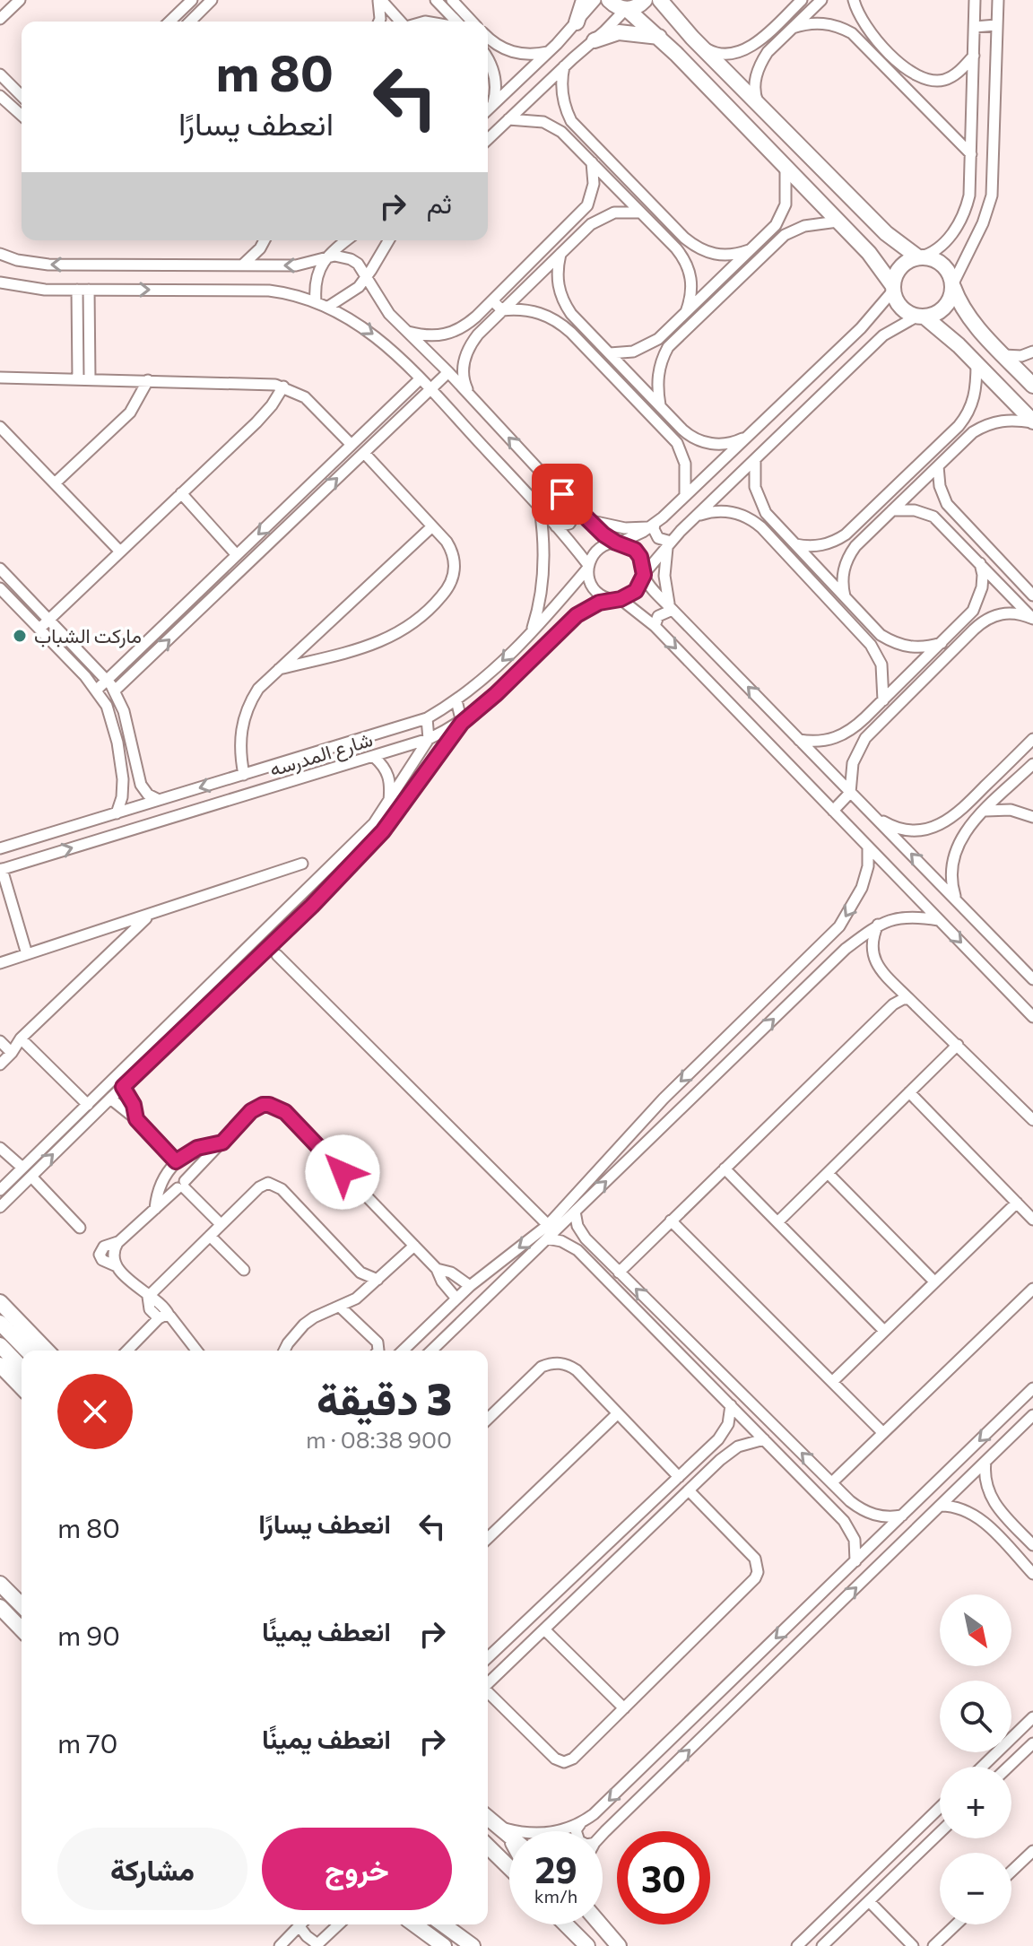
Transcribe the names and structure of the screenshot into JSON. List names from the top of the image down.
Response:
{
  "streets": {
    "street": ["شارع المدرسه"]
  },
  "places": ["ماركت الشباب"],
  "north": "bottom right",
  "page": {
    "turn": ["80 m", "انعطف يسارًا"],
    "then": "ثم",
    "heading": ["3 دقيقة", "900 m · 08:38"],
    "list": [
      {
        "name": "انعطف يسارًا",
        "value": "80 m"
      },
      {
        "name": "انعطف يمينًا",
        "value": "90 m"
      },
      {
        "name": "انعطف يمينًا",
        "value": "70 m"
      }
    ],
    "map_buttons": ["+", "−"],
    "buttons": ["خروج", "مشاركة"],
    "speed": "29 km/h",
    "limit": "30"
  }
}
